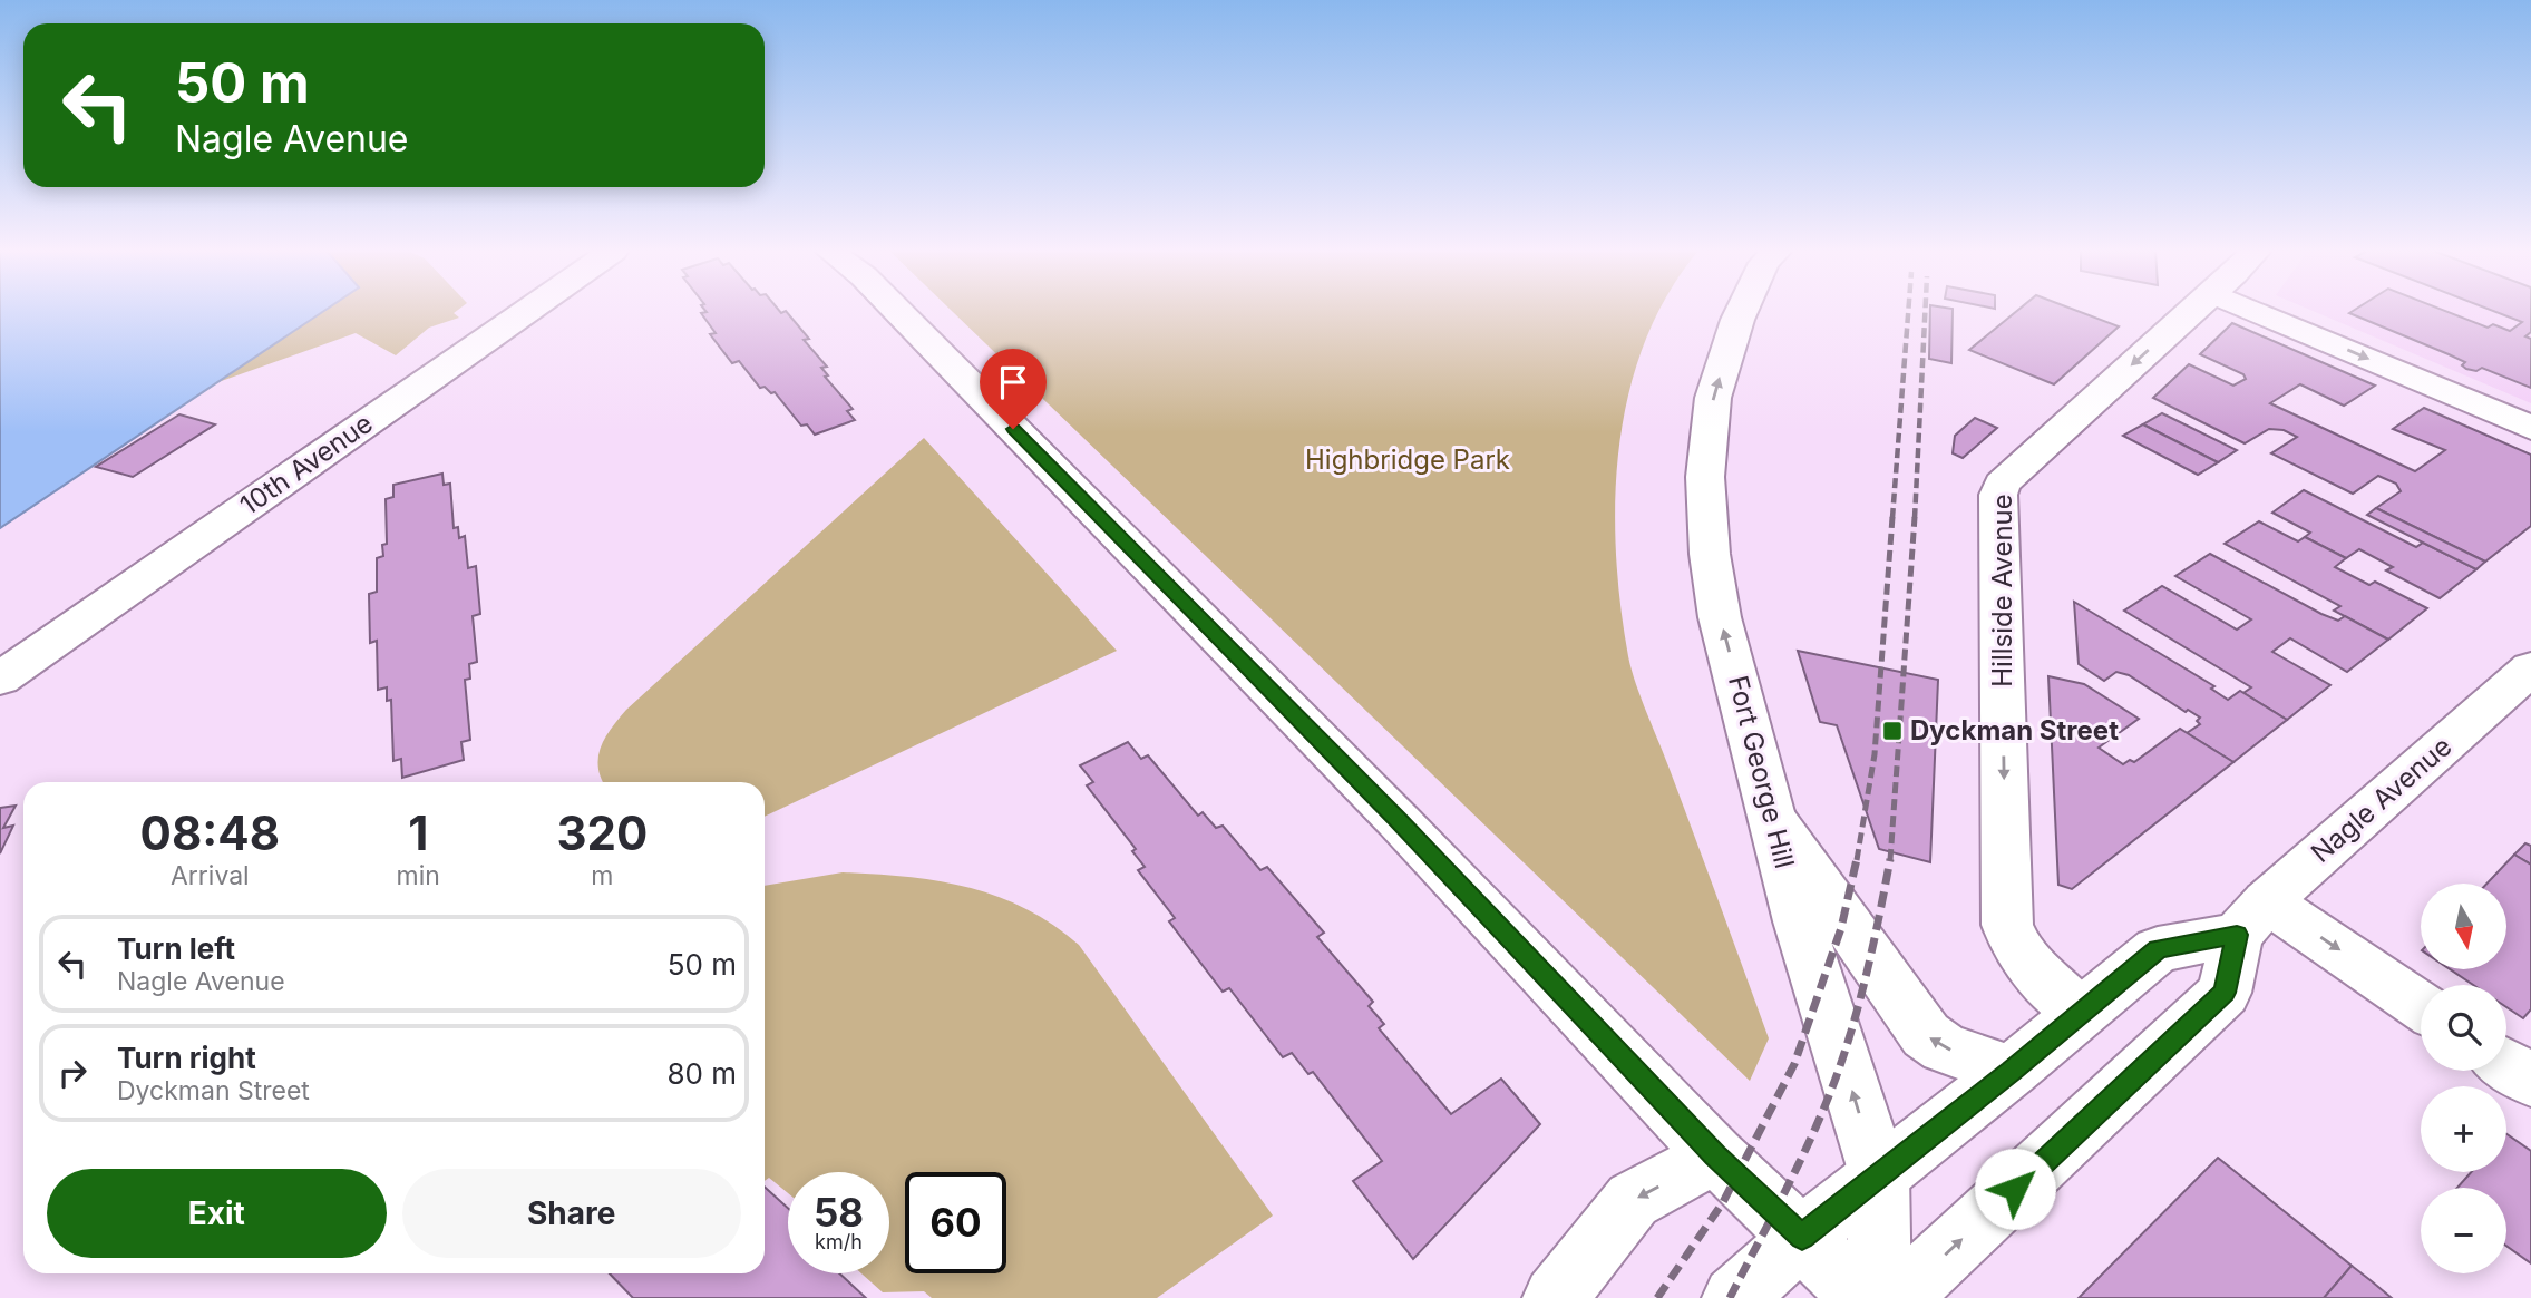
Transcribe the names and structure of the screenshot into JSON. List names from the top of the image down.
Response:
{
  "streets": {
    "main road": [
      "10th Avenue",
      "Hillside Avenue",
      "Fort George Hill",
      "Nagle Avenue"
    ]
  },
  "one_way": ["Hillside Avenue", "Fort George Hill"],
  "parks": ["Highbridge Park"],
  "places": {
    "transit": ["Dyckman Street"]
  },
  "north": "bottom",
  "page": {
    "turn": ["50 m", "Nagle Avenue"],
    "eta": [
      "08:48",
      "Arrival",
      "1",
      "min",
      "320",
      "m"
    ],
    "map_buttons": ["+", "−"],
    "list": [
      {
        "name": "Turn left",
        "note": "Nagle Avenue",
        "value": "50 m"
      },
      {
        "name": "Turn right",
        "note": "Dyckman Street",
        "value": "80 m"
      }
    ],
    "buttons": ["Exit", "Share"],
    "speed": "58 km/h",
    "limit": "60"
  }
}
